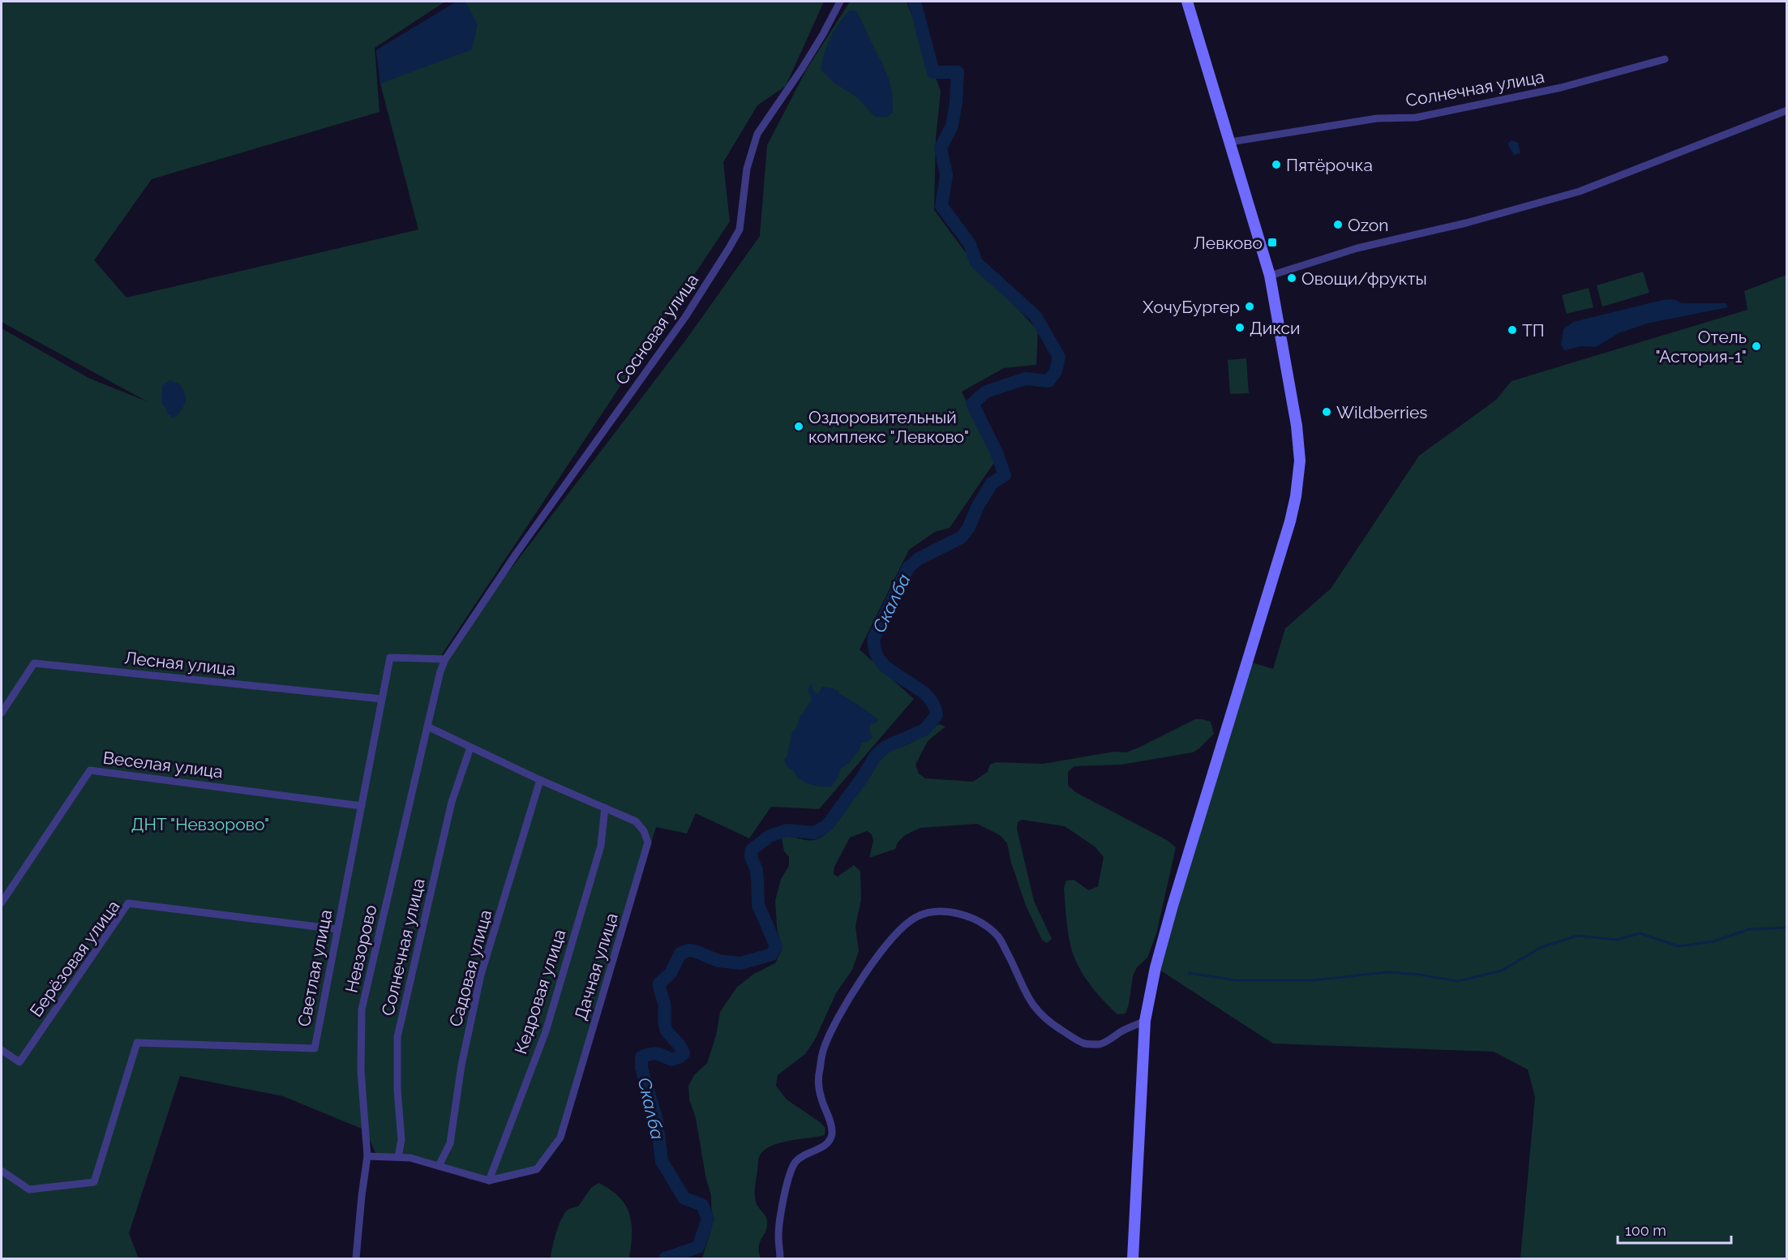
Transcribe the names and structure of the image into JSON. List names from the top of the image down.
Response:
{
  "streets": {
    "street": [
      "Солнечная улица",
      "Сосновая улица",
      "Лесная улица",
      "Веселая улица",
      "Невзорово",
      "Берёзовая улица",
      "Дачная улица",
      "Светлая улица",
      "Садовая улица",
      "Кедровая улица"
    ]
  },
  "crossings": [
    ["Солнечная улица", "Дачная улица"],
    ["Сосновая улица", "Невзорово"],
    ["Лесная улица", "Светлая улица"],
    ["Веселая улица", "Светлая улица"],
    ["Невзорово", "Дачная улица"],
    ["Невзорово", "Светлая улица"],
    ["Берёзовая улица", "Светлая улица"],
    ["Дачная улица", "Садовая улица"],
    ["Дачная улица", "Кедровая улица"]
  ],
  "water": ["Скалба"],
  "parks": ["ДНТ \"Невзорово\""],
  "places": {
    "other": [
      "Пятёрочка",
      "Ozon",
      "Овощи/фрукты",
      "ХочуБургер",
      "Дикси",
      "ТП",
      "Отель \"Астория-1\"",
      "Wildberries",
      "Оздоровительный комплекс \"Левково\""
    ],
    "transit": ["Левково"]
  },
  "scale_bar": "100 m"
}
